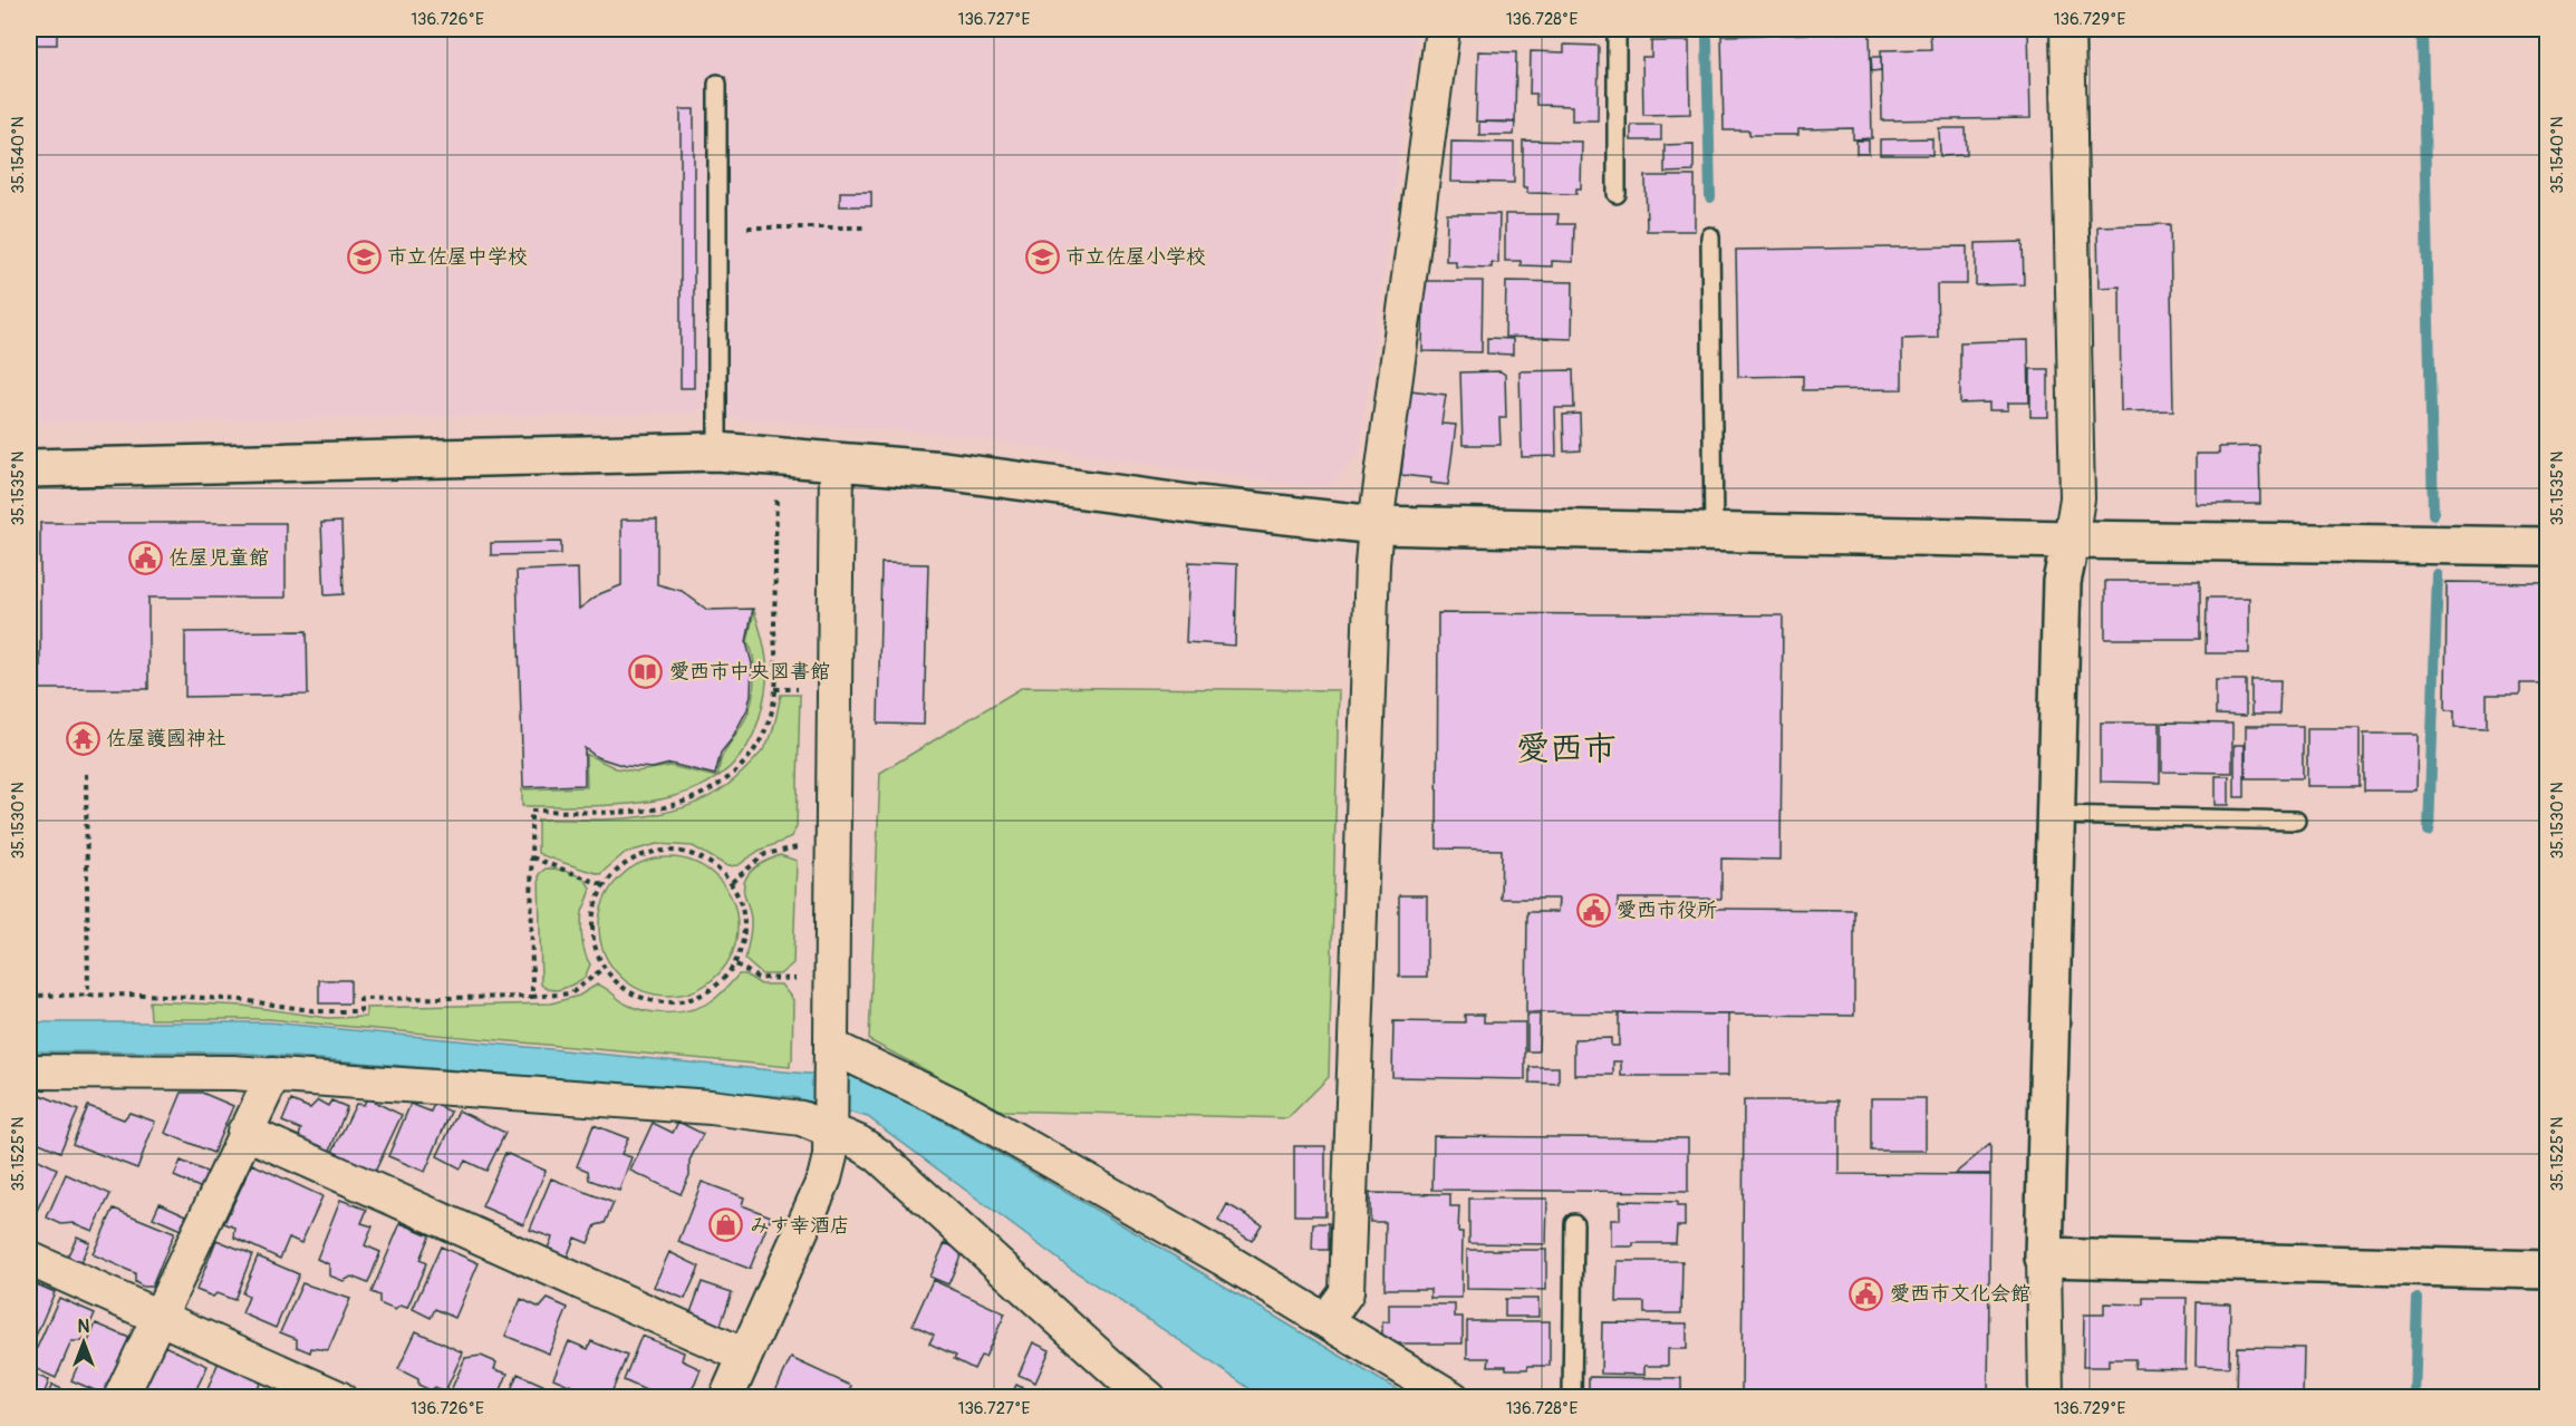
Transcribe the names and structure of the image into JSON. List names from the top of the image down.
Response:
{
  "districts": ["愛西市"],
  "places": {
    "school or university": ["市立佐屋中学校", "市立佐屋小学校"],
    "public building": ["佐屋児童館", "愛西市役所", "愛西市文化会館"],
    "library": ["愛西市中央図書館"],
    "temple": ["佐屋護國神社"],
    "shop": ["みす幸酒店"]
  },
  "north": "top",
  "coordinates": [
    "136.726°E",
    "136.727°E",
    "136.728°E",
    "136.729°E",
    "35.1540°N",
    "35.1535°N",
    "35.1530°N",
    "35.1525°N"
  ]
}
